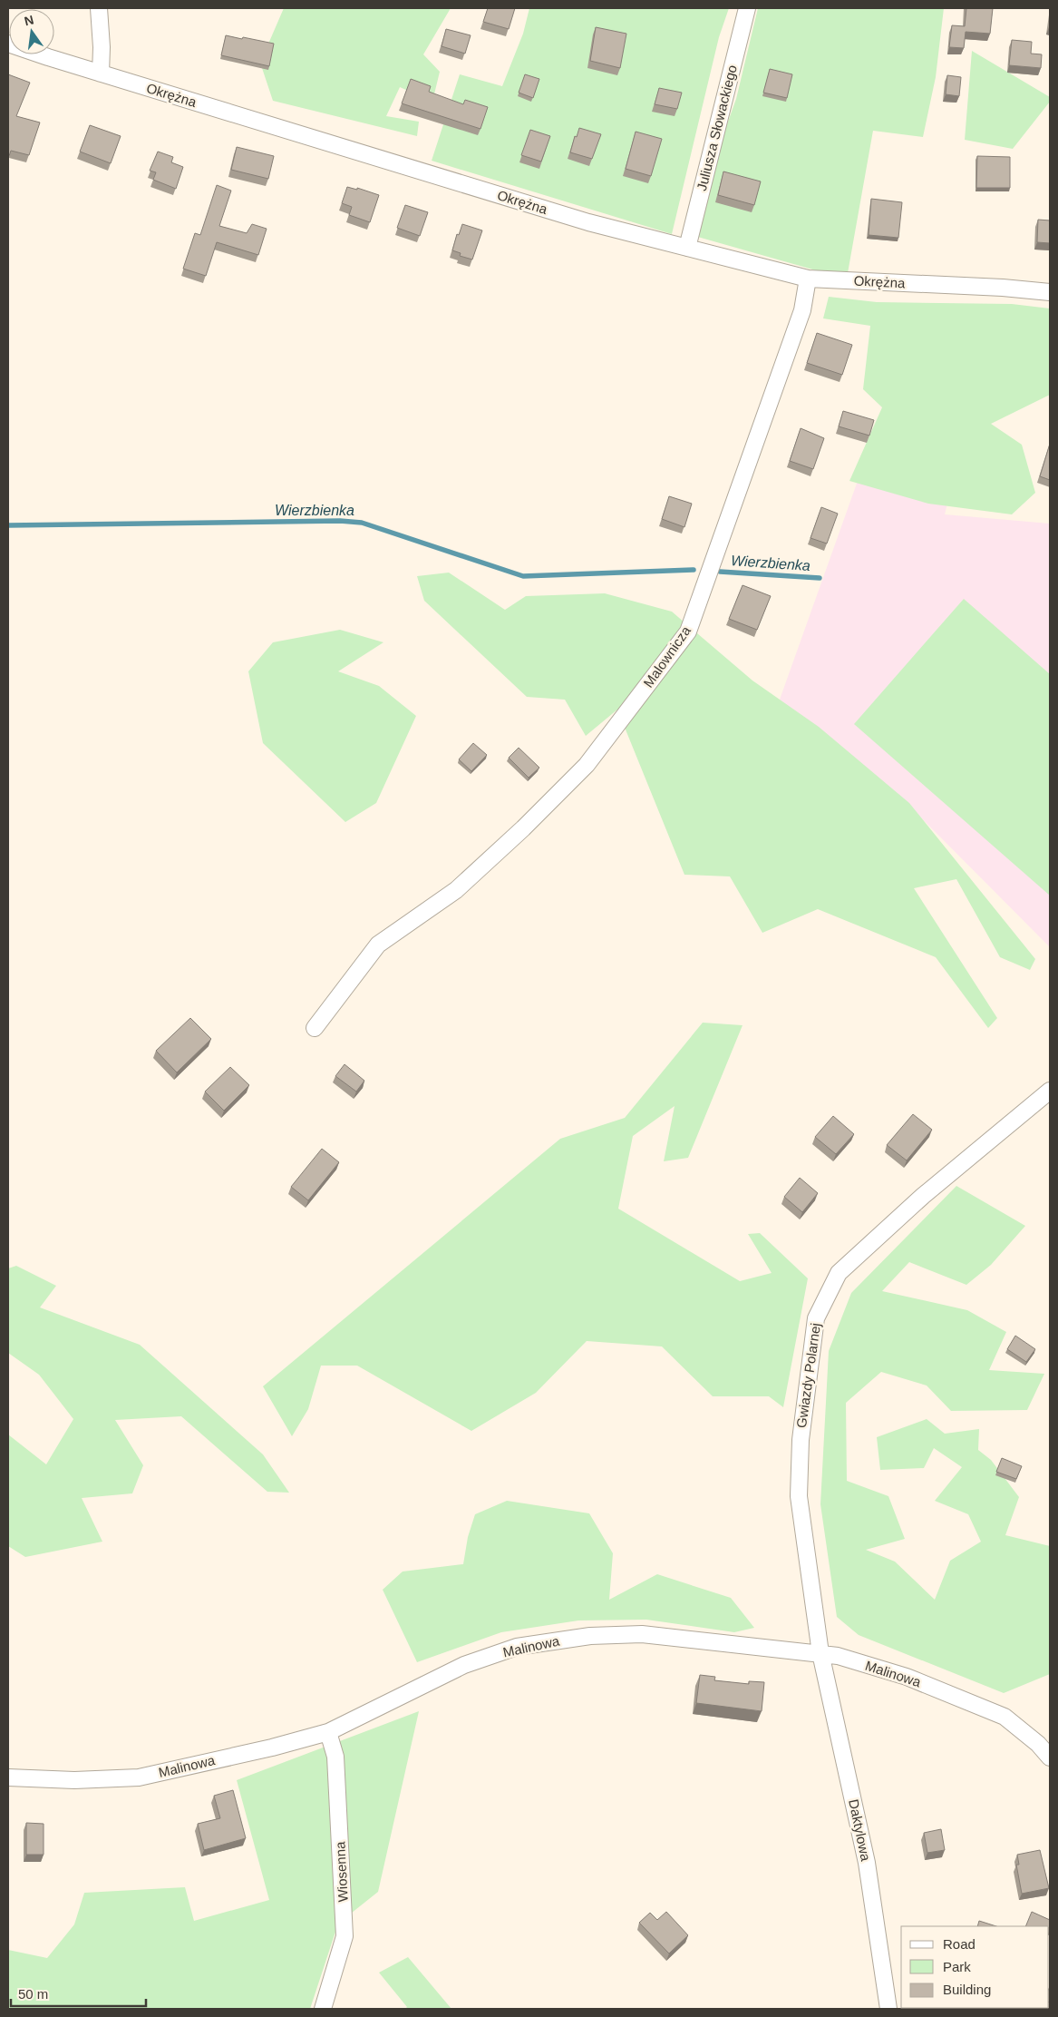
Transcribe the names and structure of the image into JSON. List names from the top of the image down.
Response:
{
  "streets": {
    "street": [
      "Okrężna",
      "Juliusza Słowackiego",
      "Malownicza",
      "Gwiazdy Polarnej",
      "Malinowa",
      "Daktylowa",
      "Wiosenna"
    ]
  },
  "crossings": [
    ["Okrężna", "Juliusza Słowackiego"],
    ["Okrężna", "Malownicza"],
    ["Gwiazdy Polarnej", "Malinowa"],
    ["Gwiazdy Polarnej", "Daktylowa"],
    ["Malinowa", "Daktylowa"],
    ["Malinowa", "Wiosenna"]
  ],
  "water": ["Wierzbienka"],
  "legend": ["Road", "Park", "Building"],
  "scale_bar": "50 m",
  "north": "top"
}
